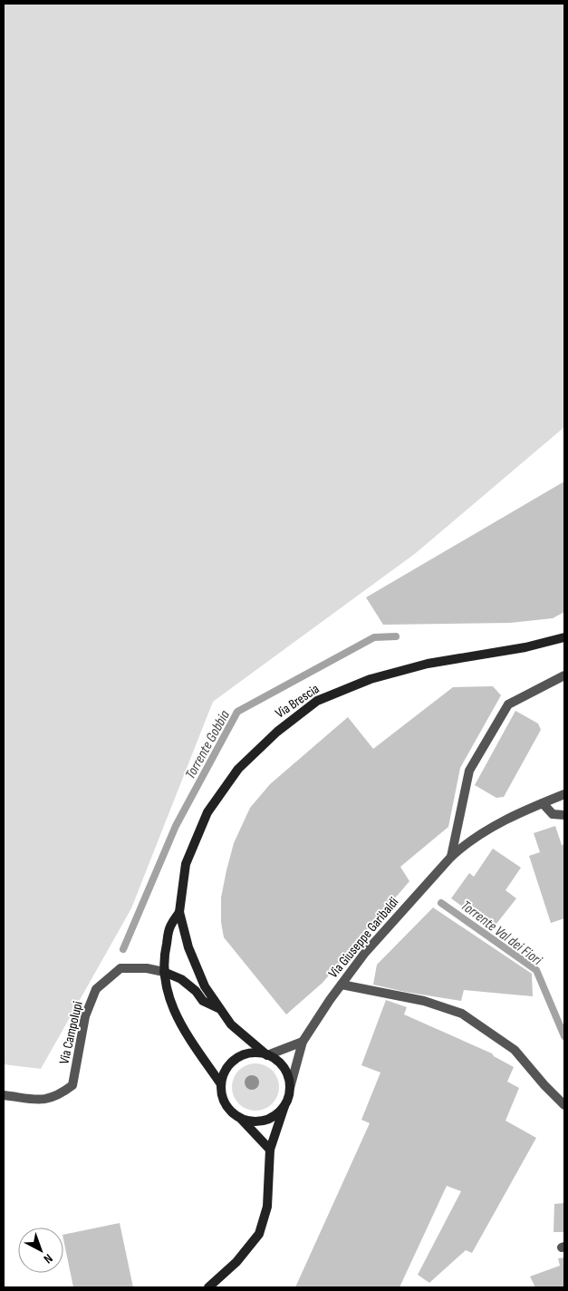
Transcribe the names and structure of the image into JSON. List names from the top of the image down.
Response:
{
  "streets": {
    "main road": ["Via Brescia"],
    "street": ["Via Giuseppe Garibaldi", "Via Campolupi"]
  },
  "crossings": [
    ["Via Brescia", "Via Giuseppe Garibaldi"],
    ["Via Brescia", "Via Campolupi"]
  ],
  "water": ["Torrente Gobbia", "Torrente Val dei Fiori"],
  "north": "bottom right"
}
